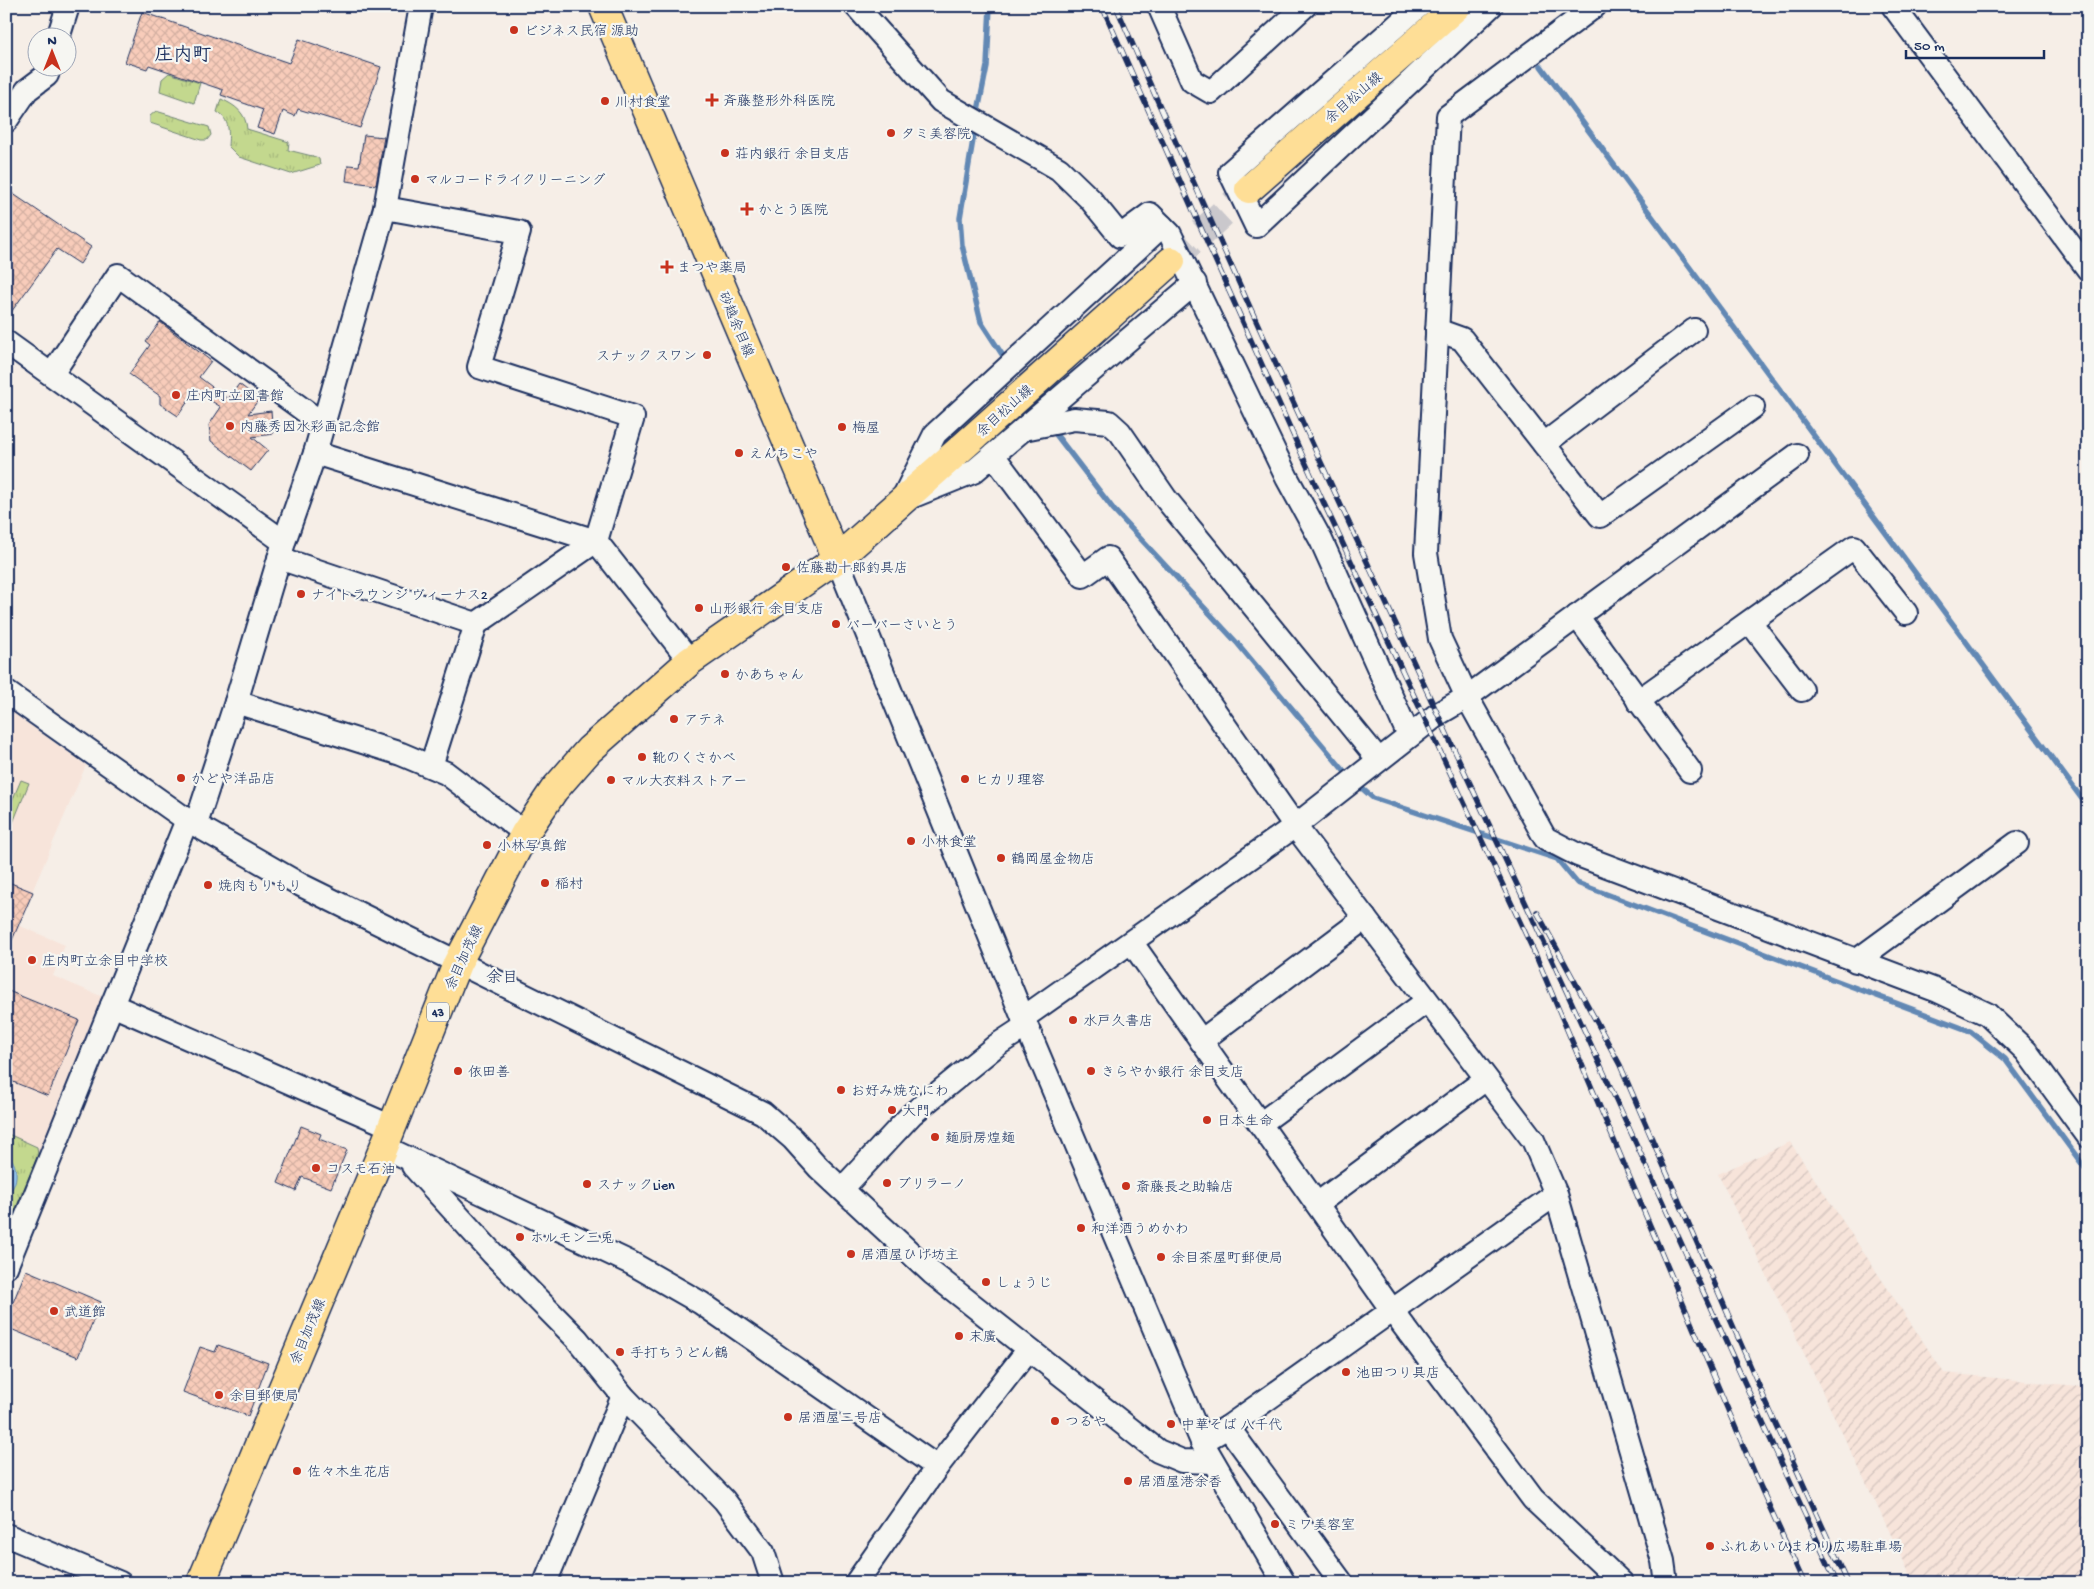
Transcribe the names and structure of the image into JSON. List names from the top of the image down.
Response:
{
  "streets": {
    "main road": [
      "余目松山線",
      "砂越余目線",
      "余目加茂線",
      "43"
    ]
  },
  "crossings": [
    ["余目松山線", "砂越余目線"],
    ["余目松山線", "余目加茂線"],
    ["砂越余目線", "余目加茂線"]
  ],
  "districts": ["庄内町", "余目"],
  "places": {
    "other": [
      "ビジネス民宿 源助",
      "川村食堂",
      "タミ美容院",
      "荘内銀行 余目支店",
      "マルコードライクリーニング",
      "スナック スワン",
      "庄内町立図書館",
      "内藤秀因水彩画記念館",
      "梅屋",
      "えんちこや",
      "佐藤勘十郎釣具店",
      "ナイトラウンジ ヴィーナス2",
      "山形銀行 余目支店",
      "バーバーさいとう",
      "かあちゃん",
      "アテネ",
      "靴のくさかべ",
      "かどや洋品店",
      "ヒカリ理容",
      "マル大衣料ストアー",
      "小林食堂",
      "小林写真館",
      "鶴岡屋金物店",
      "稲村",
      "焼肉もりもり",
      "庄内町立余目中学校",
      "水戸久書店",
      "依田善",
      "きらやか銀行 余目支店",
      "お好み焼なにわ",
      "大門",
      "日本生命",
      "麺厨房煌麺",
      "コスモ石油",
      "ブリラーノ",
      "スナックLien",
      "斎藤長之助輪店",
      "和洋酒うめかわ",
      "ホルモン三兎",
      "居酒屋ひげ坊主",
      "余目茶屋町郵便局",
      "しょうじ",
      "武道館",
      "末廣",
      "手打ちうどん鶴",
      "池田つり具店",
      "余目郵便局",
      "居酒屋二号店",
      "つるや",
      "中華そば 八千代",
      "佐々木生花店",
      "居酒屋港余香",
      "ミワ美容室",
      "ふれあいひまわり広場駐車場"
    ],
    "health": ["斉藤整形外科医院", "かとう医院", "まつや薬局"]
  },
  "scale_bar": "50 m",
  "north": "top"
}
